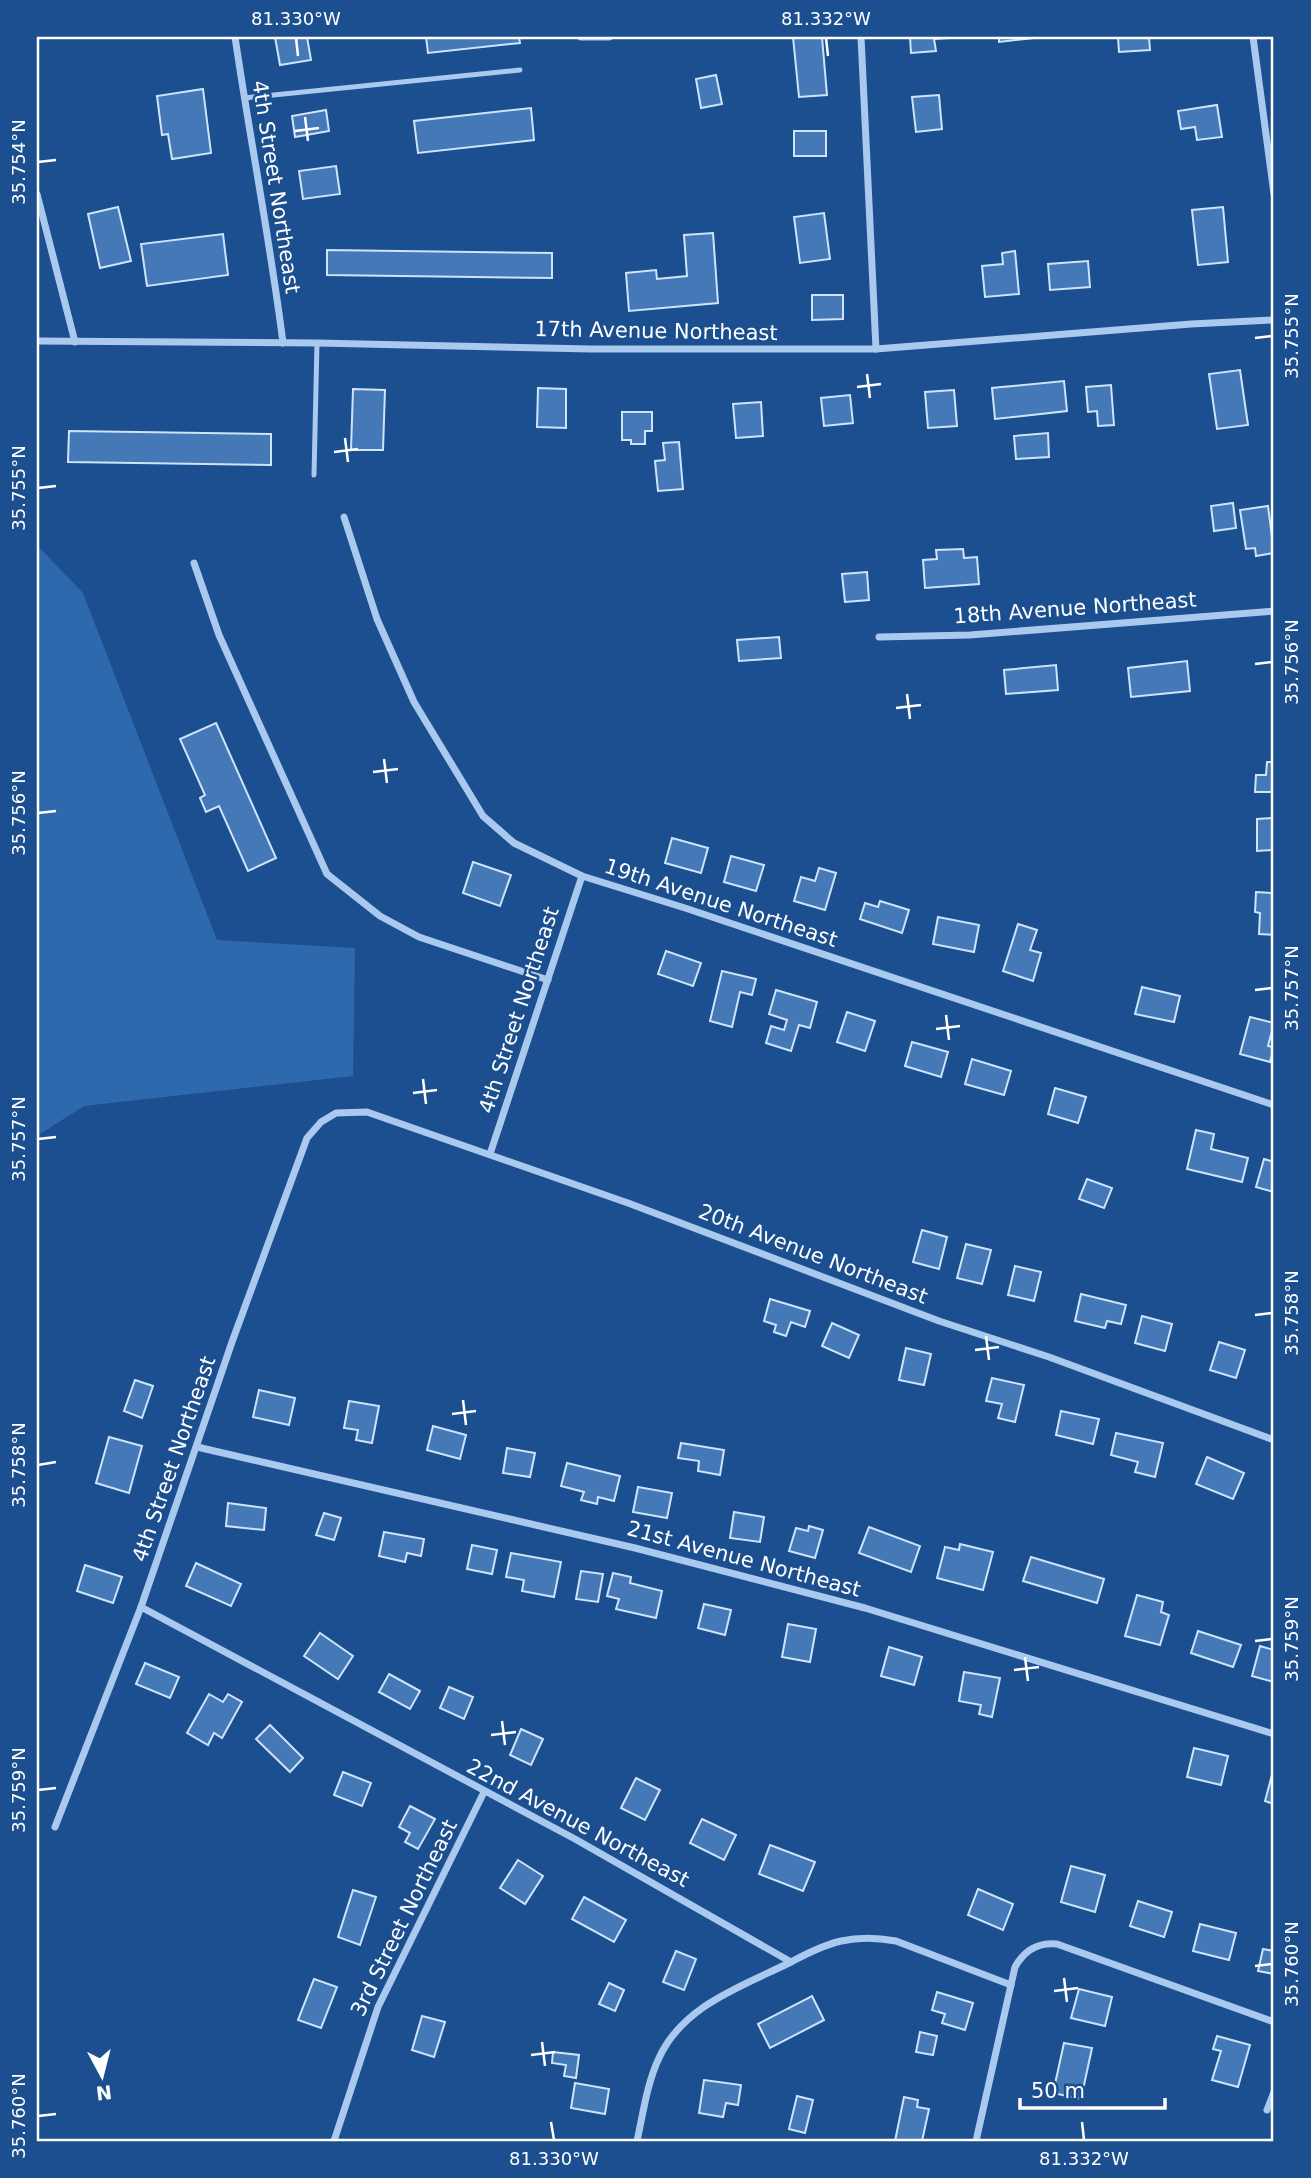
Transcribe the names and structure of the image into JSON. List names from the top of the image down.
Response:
{
  "streets": {
    "street": [
      "4th Street Northeast",
      "17th Avenue Northeast",
      "18th Avenue Northeast",
      "19th Avenue Northeast",
      "20th Avenue Northeast",
      "21st Avenue Northeast",
      "22nd Avenue Northeast",
      "3rd Street Northeast"
    ]
  },
  "crossings": [
    ["4th Street Northeast", "17th Avenue Northeast"],
    ["4th Street Northeast", "19th Avenue Northeast"],
    ["4th Street Northeast", "20th Avenue Northeast"],
    ["4th Street Northeast", "21st Avenue Northeast"],
    ["4th Street Northeast", "22nd Avenue Northeast"],
    ["22nd Avenue Northeast", "3rd Street Northeast"]
  ],
  "scale_bar": "50 m",
  "north": "bottom",
  "coordinates": [
    "81.330°W",
    "81.332°W",
    "35.754°N",
    "35.755°N",
    "35.756°N",
    "35.757°N",
    "35.758°N",
    "35.759°N",
    "35.760°N"
  ]
}
